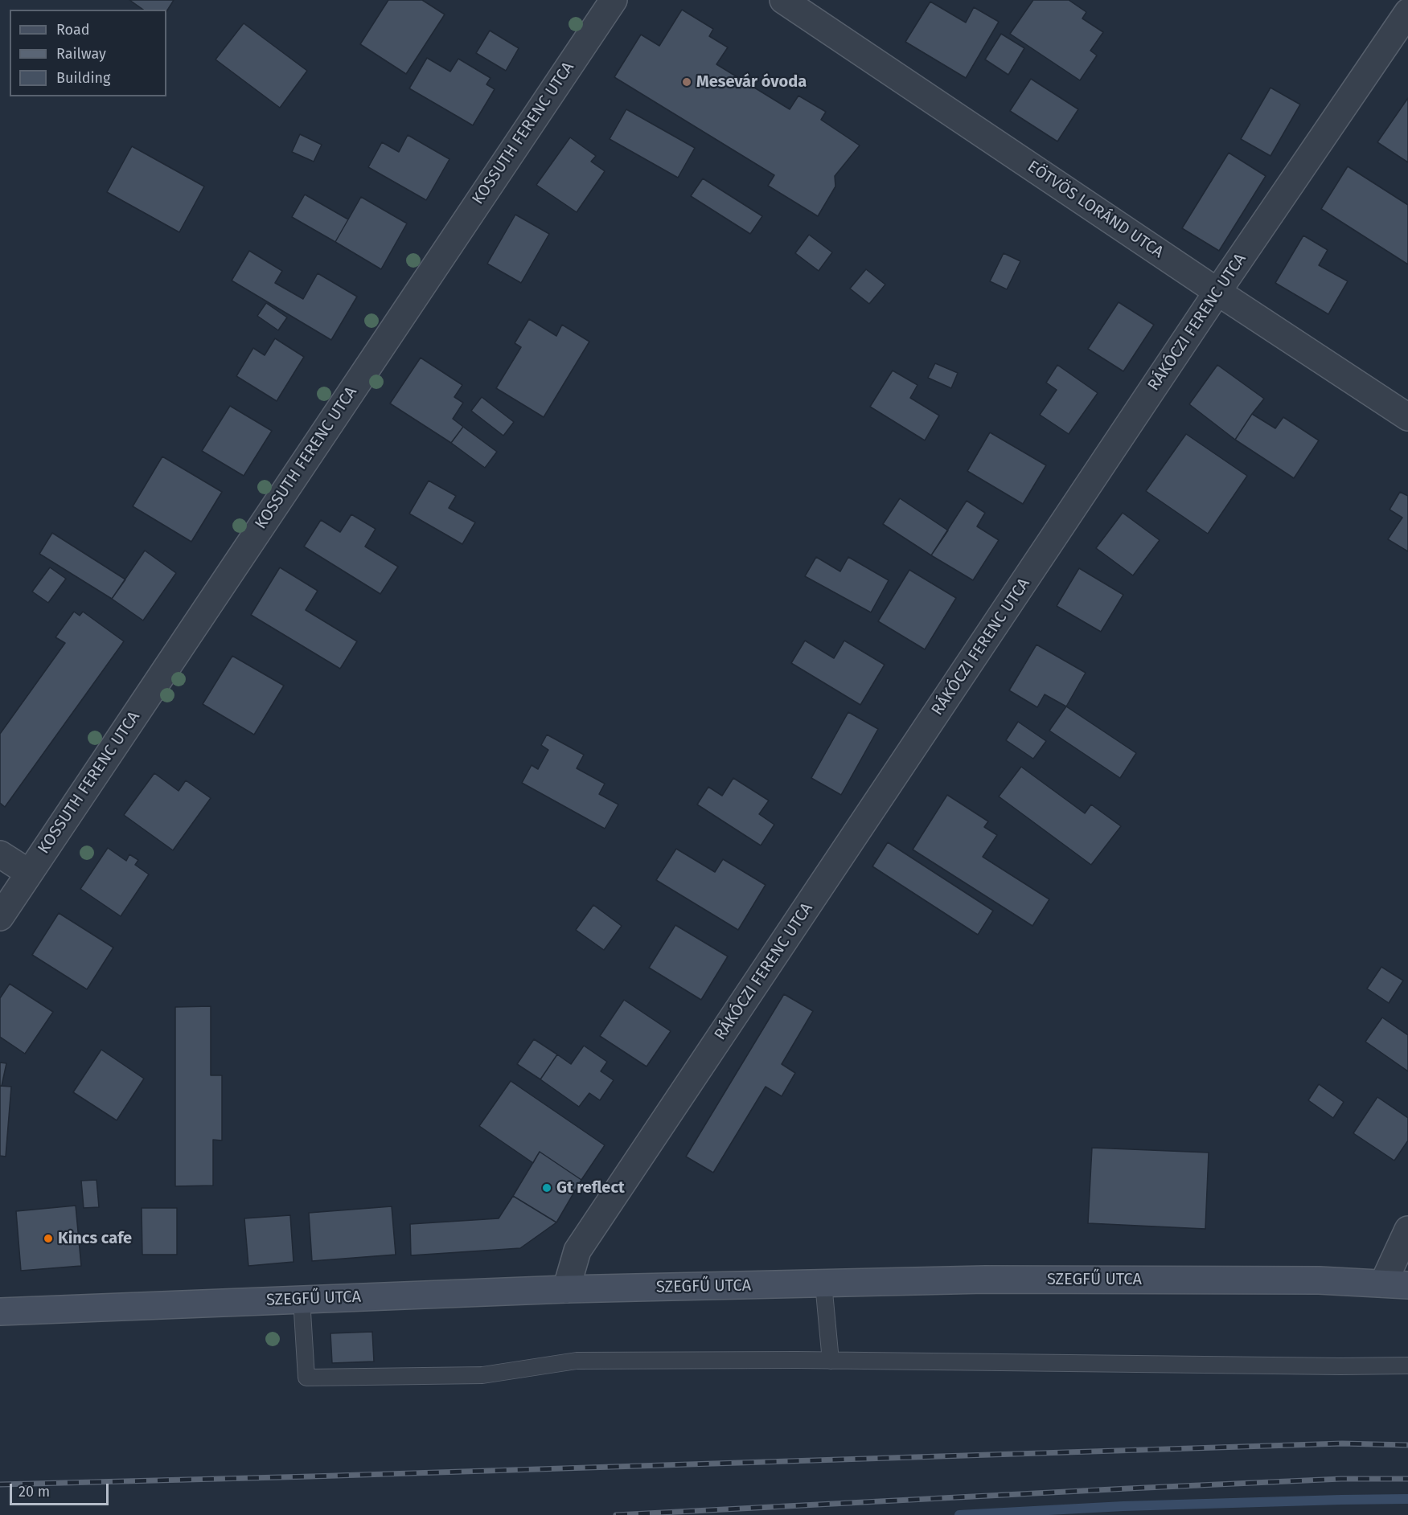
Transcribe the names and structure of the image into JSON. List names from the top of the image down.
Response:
{
  "streets": {
    "street": [
      "KOSSUTH FERENC UTCA",
      "EÖTVÖS LORÁND UTCA",
      "RÁKÓCZI FERENC UTCA",
      "SZEGFŰ UTCA"
    ]
  },
  "crossings": [
    ["EÖTVÖS LORÁND UTCA", "RÁKÓCZI FERENC UTCA"],
    ["RÁKÓCZI FERENC UTCA", "SZEGFŰ UTCA"]
  ],
  "places": ["Mesevár óvoda", "Gt reflect", "Kincs cafe"],
  "legend": ["Road", "Railway", "Building"],
  "scale_bar": "20 m"
}
